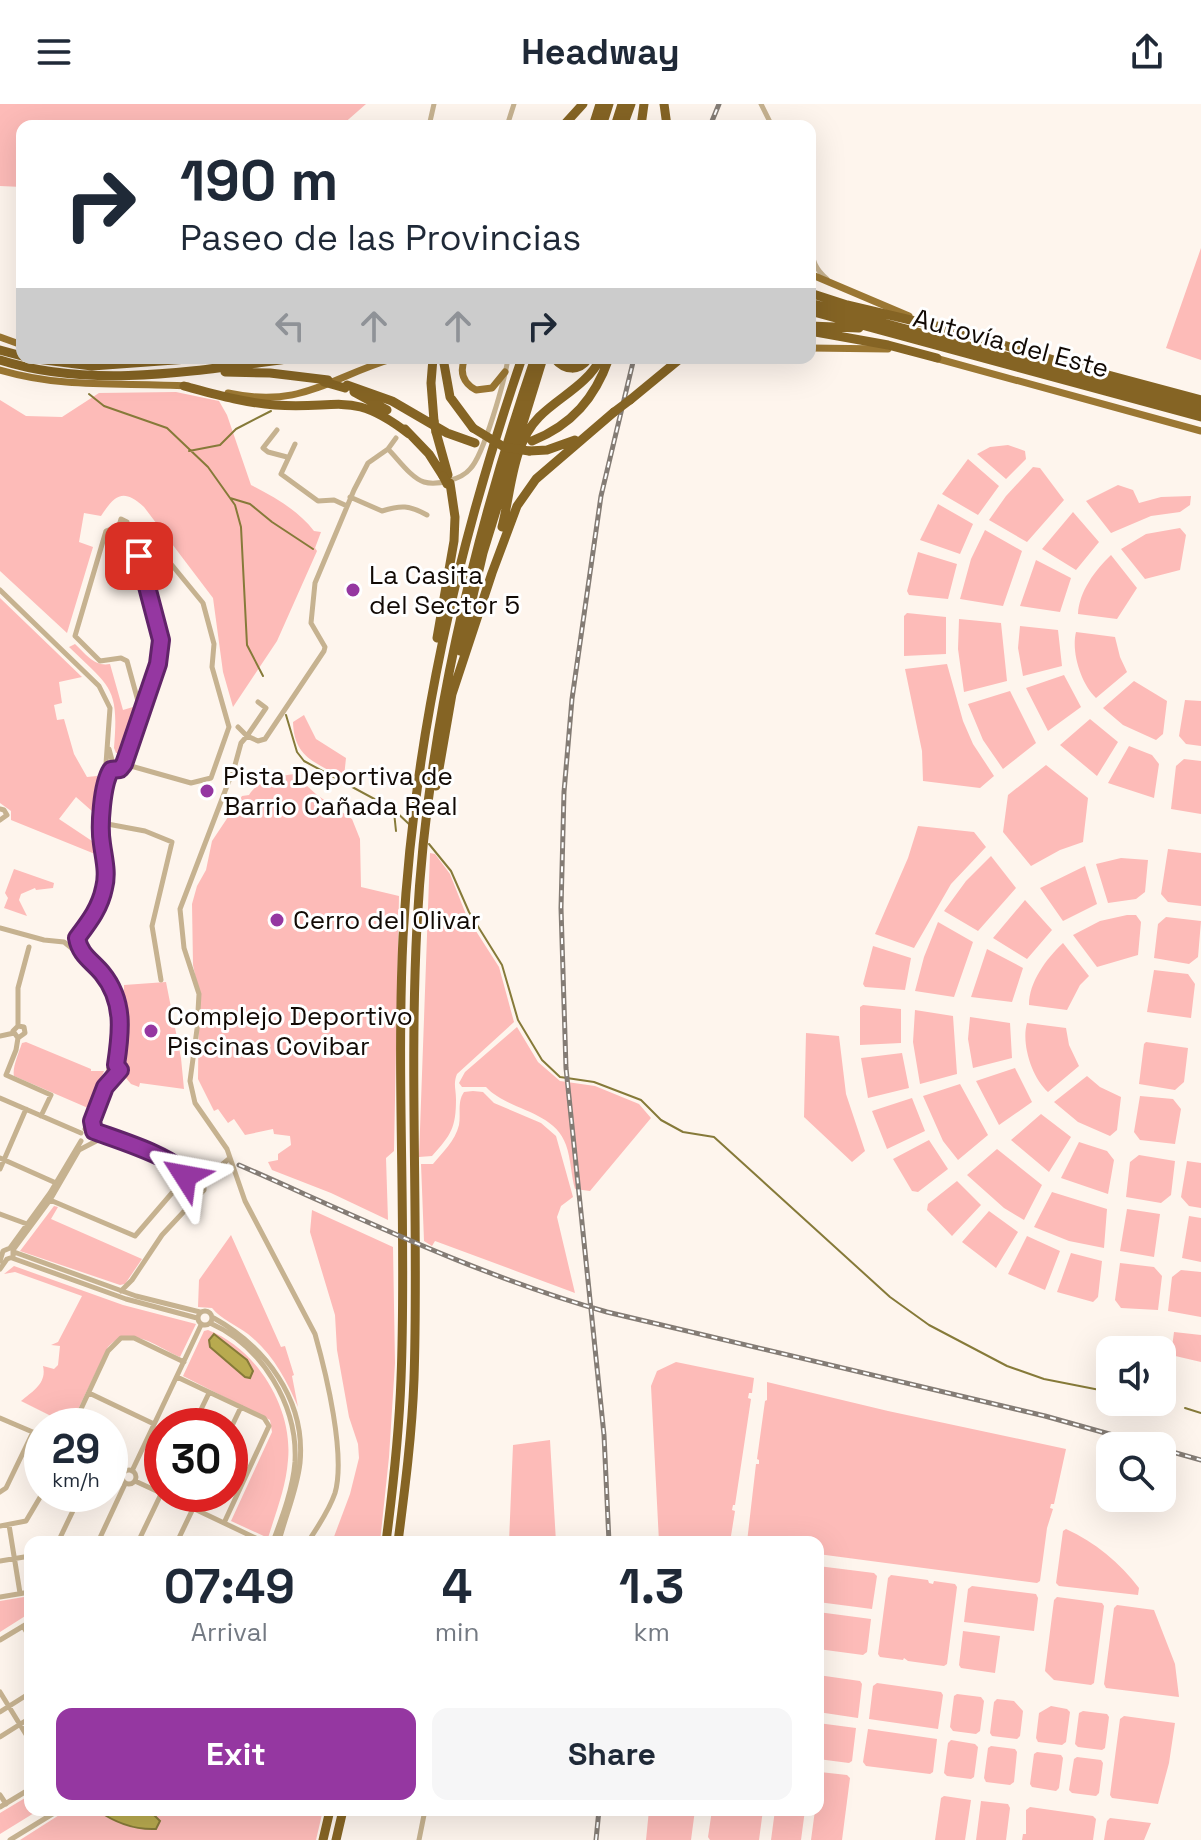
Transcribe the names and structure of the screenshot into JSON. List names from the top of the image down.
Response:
{
  "streets": {
    "highway": ["Autovía del Este"]
  },
  "places": [
    "La Casita del Sector 5",
    "Pista Deportiva de Barrio Cañada Real",
    "Cerro del Olivar",
    "Complejo Deportivo Piscinas Covibar"
  ],
  "page": {
    "header": "Headway",
    "turn": ["190 m", "Paseo de las Provincias"],
    "speed": "29 km/h",
    "limit": "30",
    "eta": [
      "07:49",
      "Arrival",
      "4",
      "min",
      "1.3",
      "km"
    ],
    "buttons": ["Exit", "Share"]
  }
}
